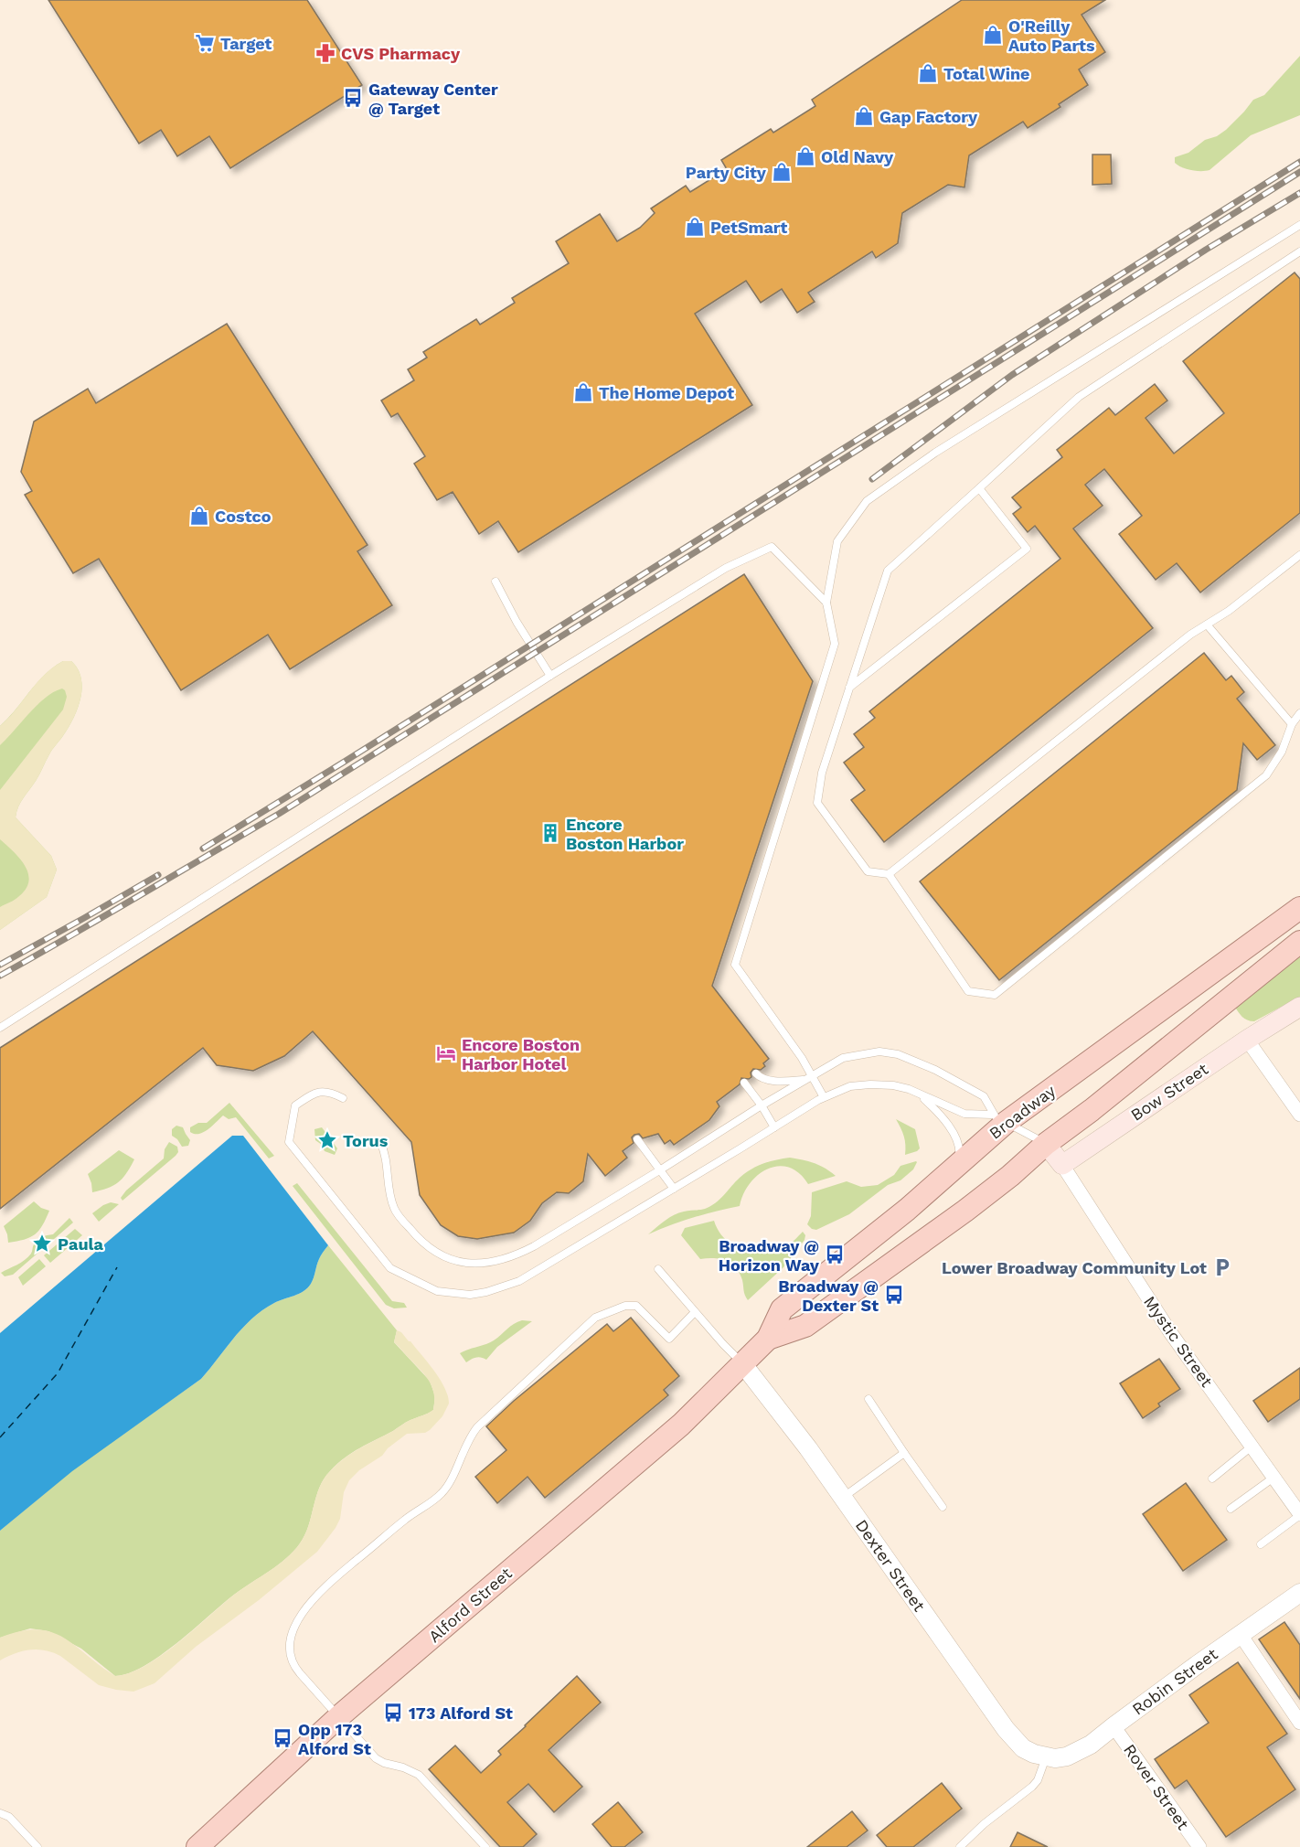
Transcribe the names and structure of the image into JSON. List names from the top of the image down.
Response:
{
  "streets": {
    "main road": ["Bow Street", "Broadway", "Alford Street"],
    "street": [
      "Mystic Street",
      "Dexter Street",
      "Robin Street",
      "Rover Street"
    ]
  },
  "crossings": [
    ["Bow Street", "Mystic Street"],
    ["Broadway", "Dexter Street"],
    ["Broadway", "Alford Street"],
    ["Dexter Street", "Alford Street"],
    ["Dexter Street", "Robin Street"],
    ["Robin Street", "Rover Street"]
  ],
  "places": {
    "shop": [
      "O'Reilly Auto Parts",
      "Total Wine",
      "Gap Factory",
      "Old Navy",
      "Party City",
      "PetSmart",
      "The Home Depot",
      "Costco"
    ],
    "supermarket": ["Target"],
    "pharmacy": ["CVS Pharmacy"],
    "bus stop": [
      "Gateway Center @ Target",
      "Broadway @ Horizon Way",
      "Broadway @ Dexter St",
      "173 Alford St",
      "Opp 173 Alford St"
    ],
    "building": ["Encore Boston Harbor"],
    "hotel": ["Encore Boston Harbor Hotel"],
    "place": ["Torus", "Paula"],
    "parking": ["Lower Broadway Community Lot"]
  }
}
